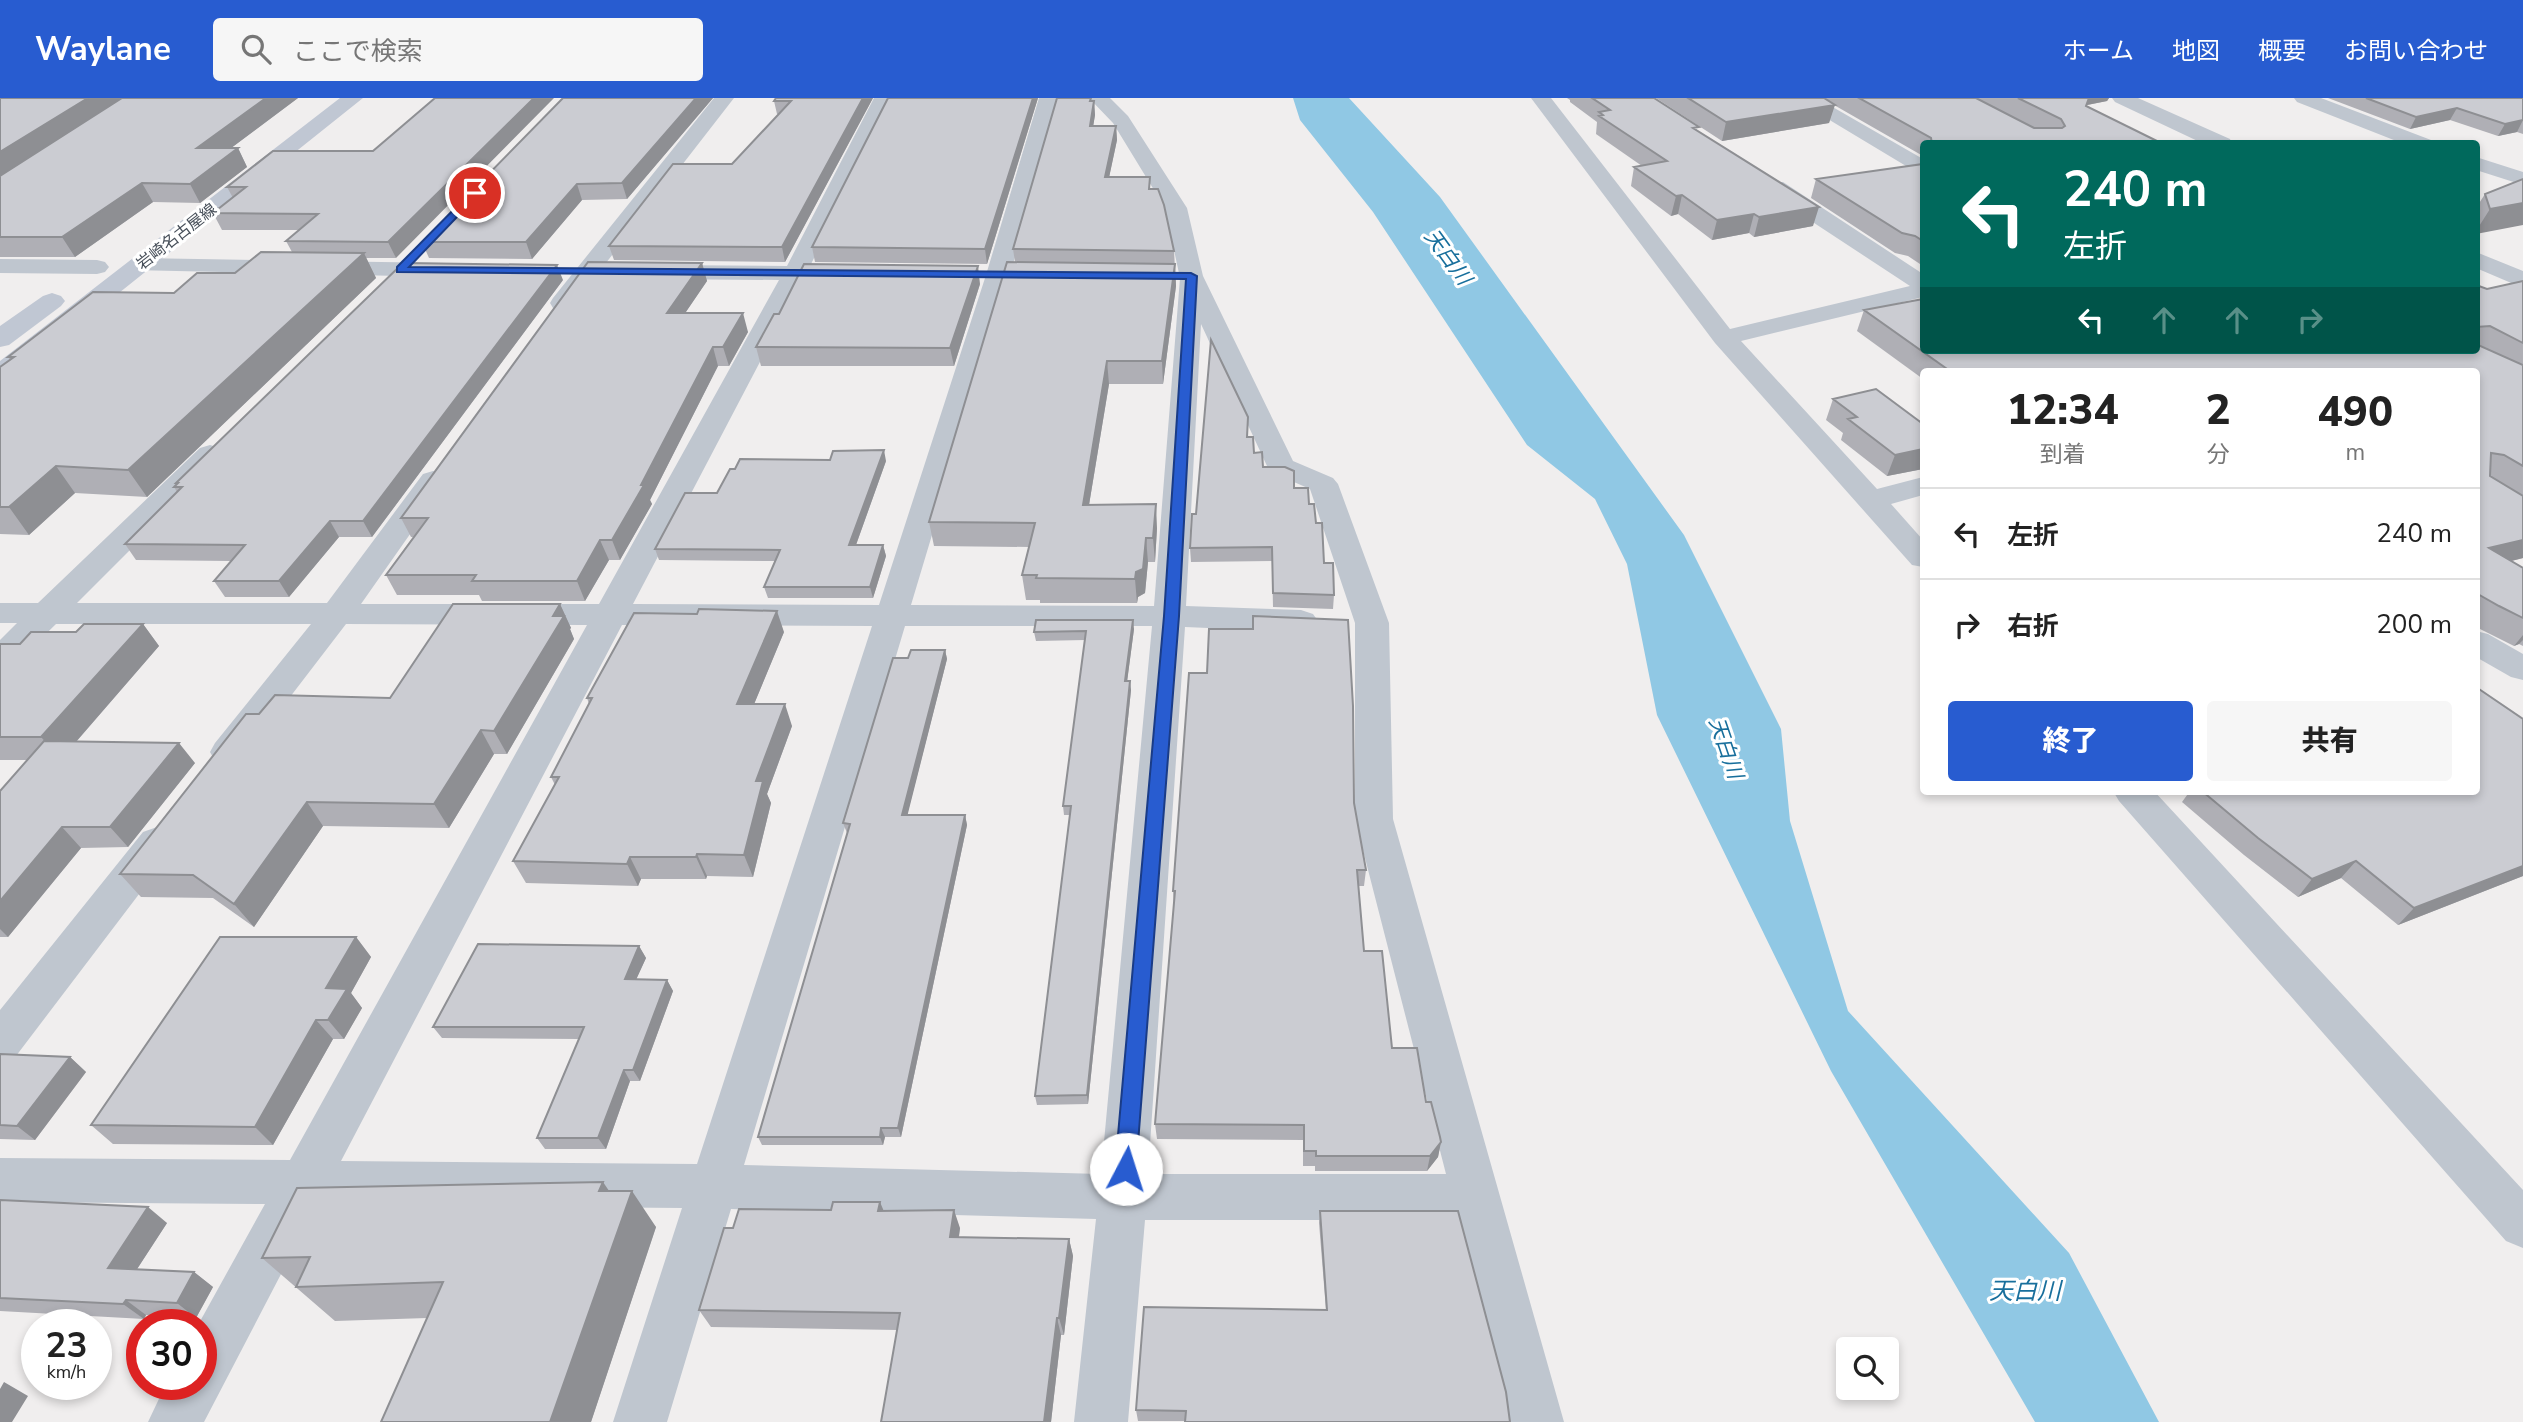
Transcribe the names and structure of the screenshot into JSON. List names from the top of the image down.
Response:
{
  "streets": {
    "main road": ["岩崎名古屋線"]
  },
  "water": ["天白川"],
  "page": {
    "header": "Waylane",
    "search": "ここで検索",
    "nav": [
      "ホーム",
      "地図",
      "概要",
      "お問い合わせ"
    ],
    "turn": ["240 m", "左折"],
    "eta": [
      "12:34",
      "到着",
      "2",
      "分",
      "490",
      "m"
    ],
    "list": [
      {
        "name": "左折",
        "value": "240 m"
      },
      {
        "name": "右折",
        "value": "200 m"
      }
    ],
    "buttons": ["終了", "共有"],
    "speed": "23 km/h",
    "limit": "30"
  }
}
